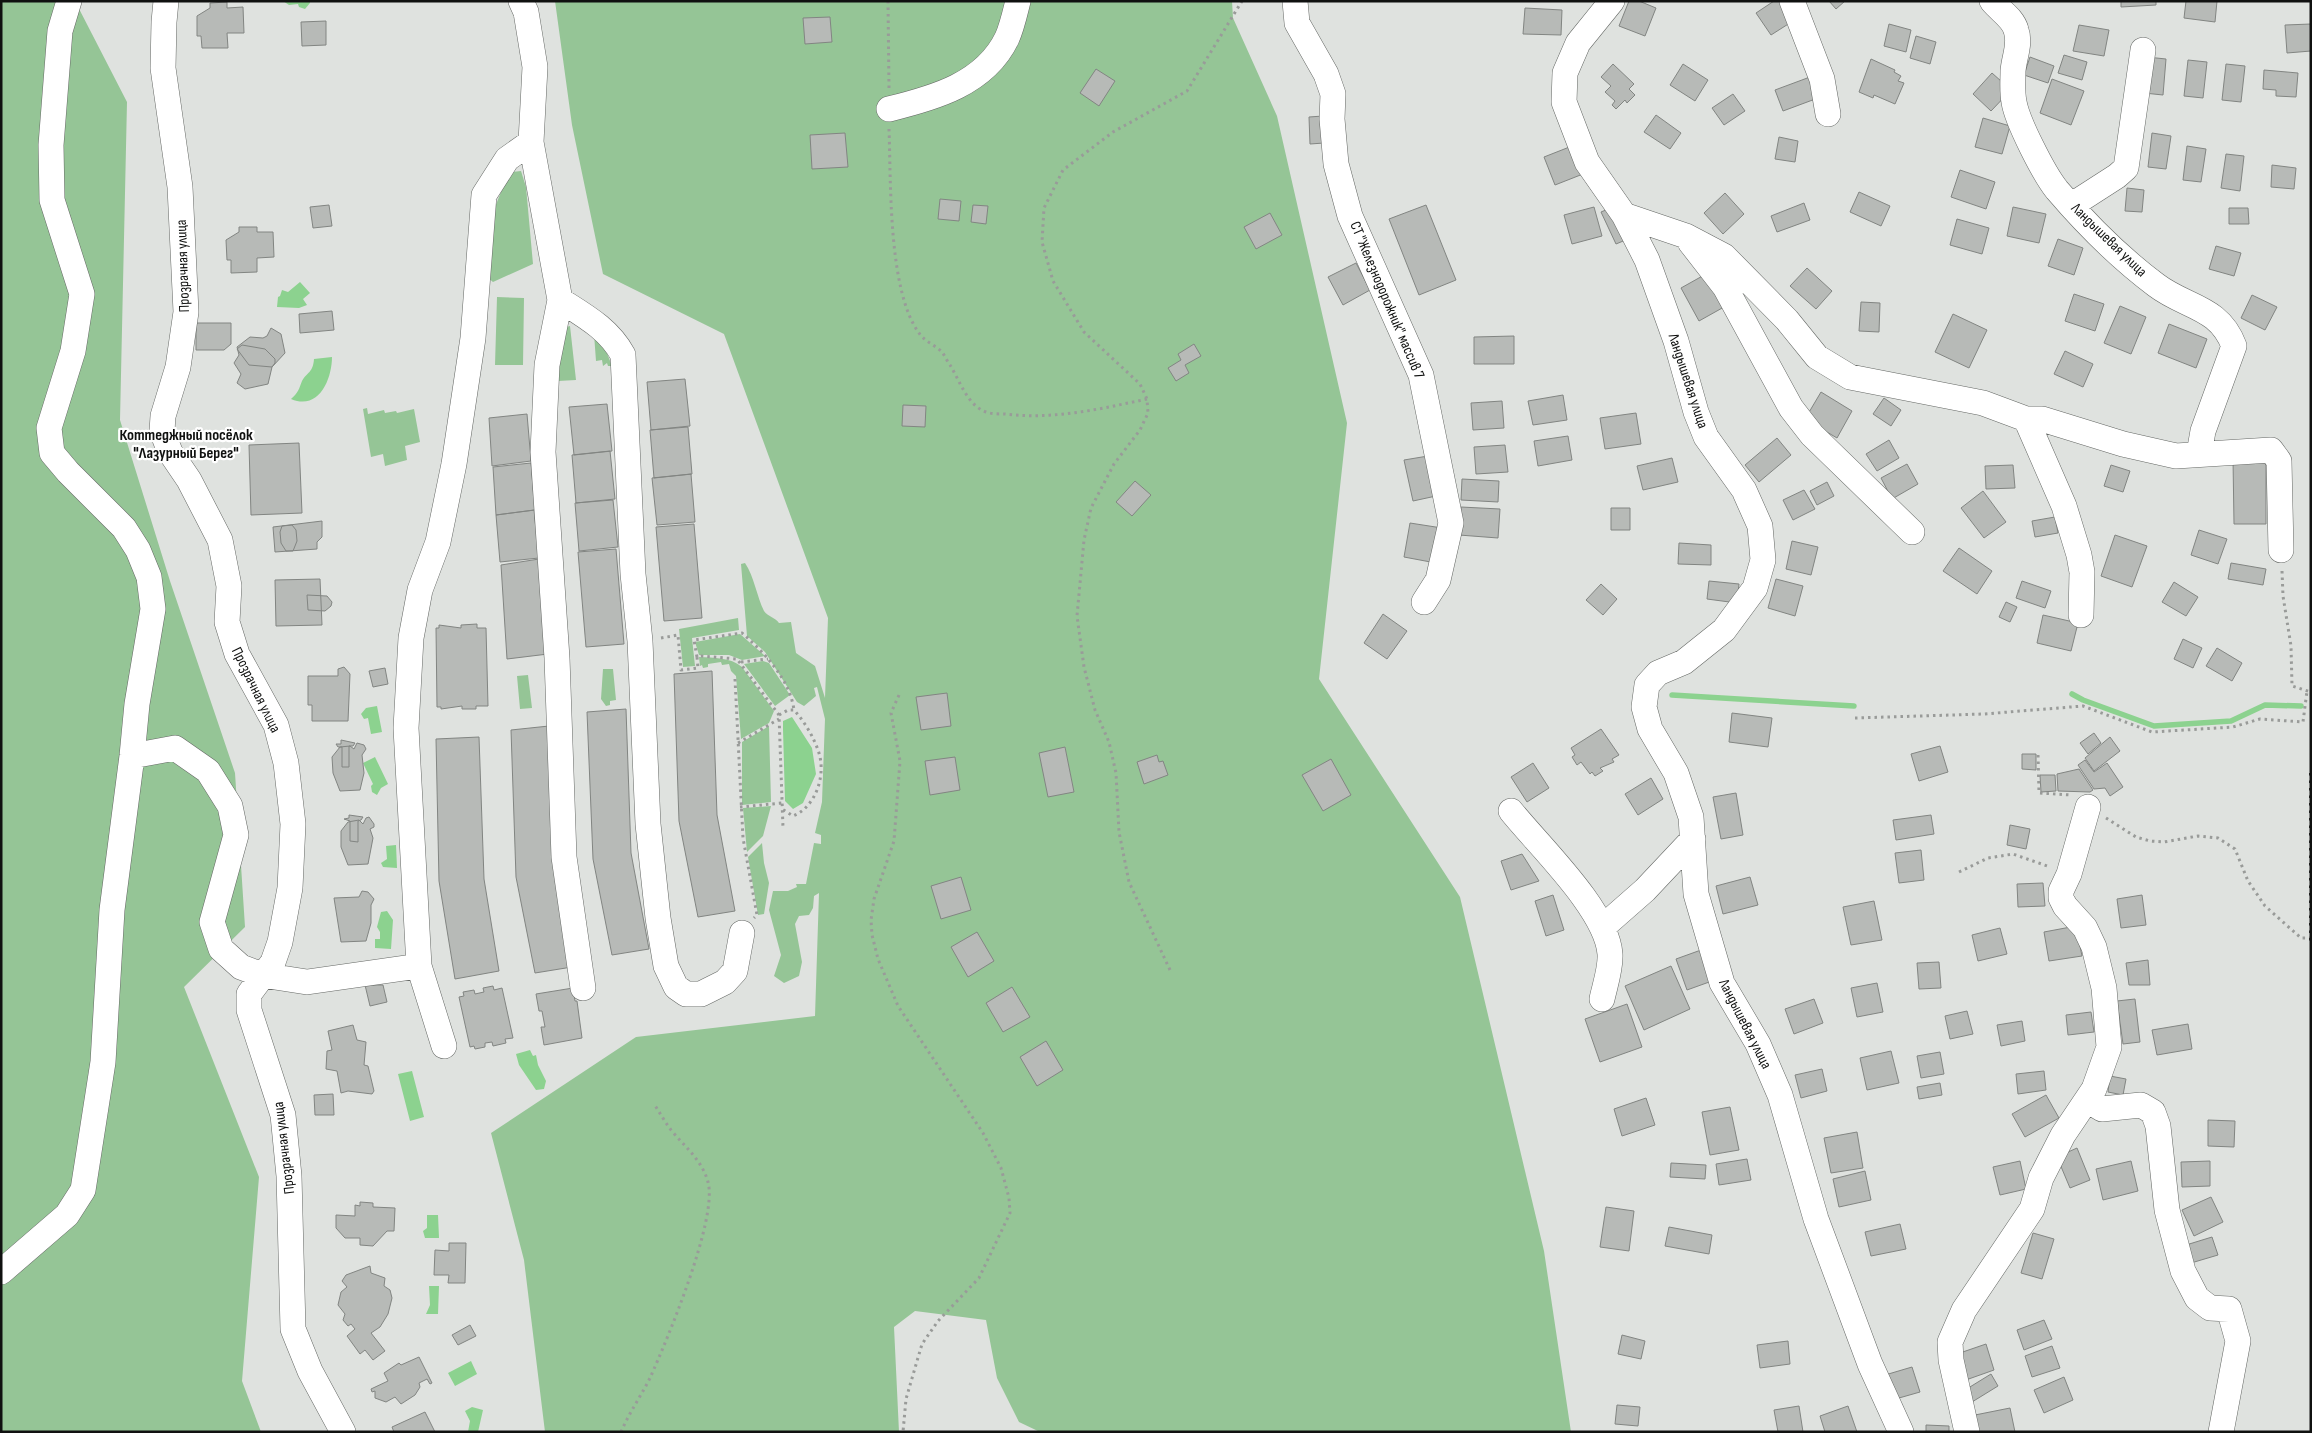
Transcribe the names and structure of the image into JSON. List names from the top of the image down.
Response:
{
  "streets": {
    "street": ["Ландышевая улица", "Прозрачная улица", "СТ \"Железнодорожник\" массив 7"]
  },
  "districts": ["Коттеджный посёлок \"Лазурный Берег\""]
}
